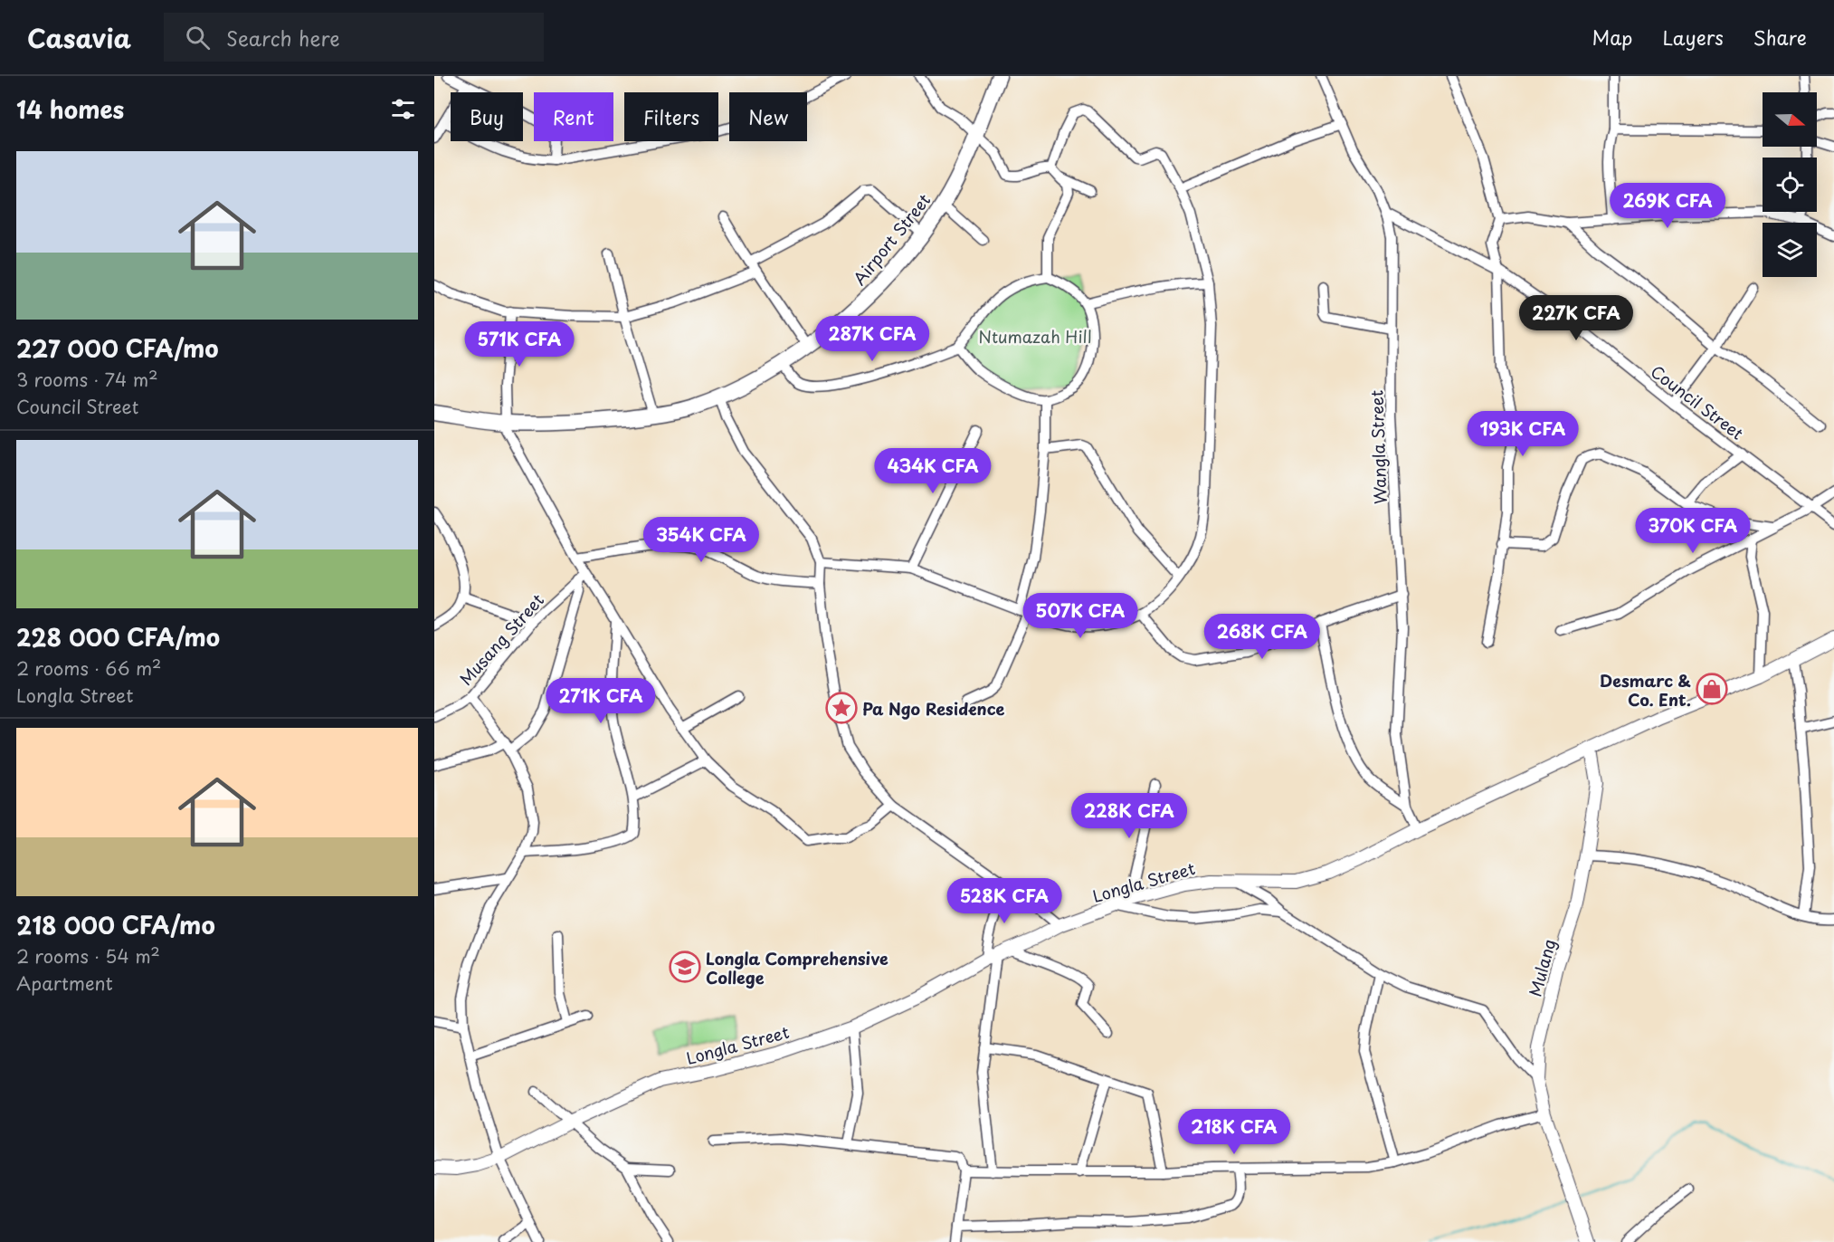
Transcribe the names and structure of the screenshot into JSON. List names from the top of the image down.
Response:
{
  "streets": {
    "highway": ["Airport Street"],
    "main road": ["Longla Street", "Mulang"],
    "street": ["Council Street", "Wangla Street", "Musang Street"]
  },
  "crossings": [
    ["Council Street", "Wangla Street"],
    ["Wangla Street", "Longla Street"],
    ["Longla Street", "Mulang"]
  ],
  "parks": ["Ntumazah Hill"],
  "places": {
    "shop": ["Desmarc & Co. Ent."],
    "place": ["Pa Ngo Residence"],
    "school or university": ["Longla Comprehensive College"]
  },
  "north": "right",
  "page": {
    "header": "Casavia",
    "search": "Search here",
    "nav": ["Map", "Layers", "Share"],
    "heading": "14 homes",
    "chip": [
      "Buy",
      "Rent",
      "Filters",
      "New"
    ],
    "list": [
      {
        "name": "227 000 CFA/mo",
        "note": "3 rooms · 74 m² · Council Street"
      },
      {
        "name": "228 000 CFA/mo",
        "note": "2 rooms · 66 m² · Longla Street"
      },
      {
        "name": "218 000 CFA/mo",
        "note": "2 rooms · 54 m² · Apartment"
      }
    ],
    "price": [
      "269K CFA",
      "227K CFA",
      "287K CFA",
      "571K CFA",
      "193K CFA",
      "434K CFA",
      "370K CFA",
      "354K CFA",
      "507K CFA",
      "268K CFA",
      "271K CFA",
      "228K CFA",
      "528K CFA",
      "218K CFA"
    ]
  }
}
